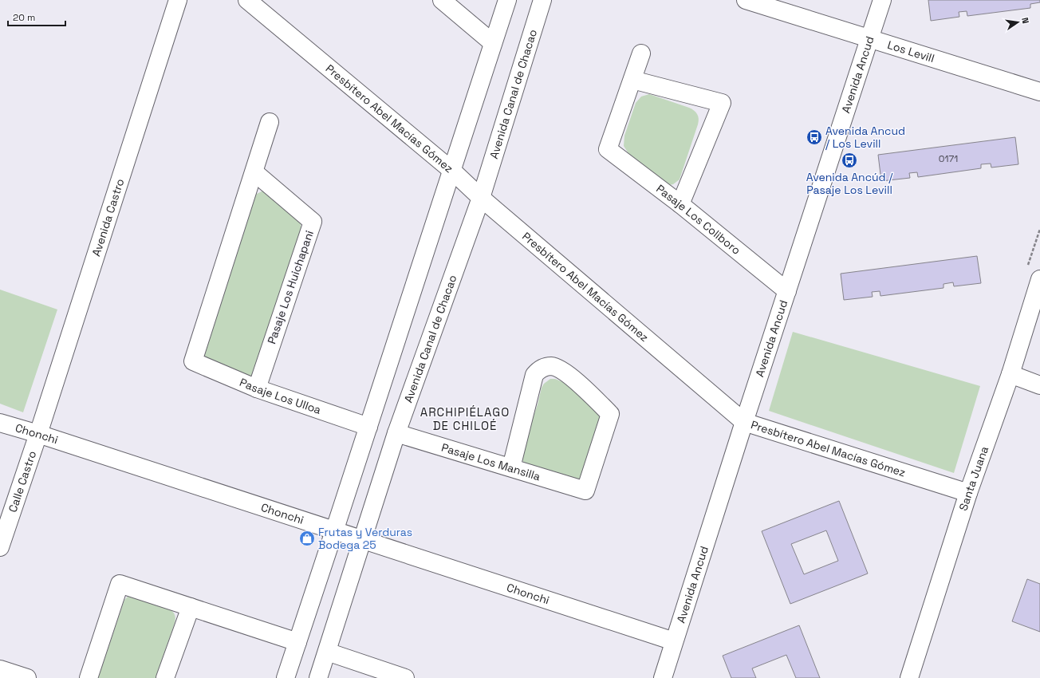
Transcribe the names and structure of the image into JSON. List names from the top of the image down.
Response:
{
  "streets": {
    "street": [
      "Los Levill",
      "Avenida Ancud",
      "Avenida Canal de Chacao",
      "Presbítero Abel Macías Gómez",
      "Avenida Castro",
      "Pasaje Los Coliboro",
      "Pasaje Los Huichapani",
      "Pasaje Los Ulloa",
      "Chonchi",
      "Pasaje Los Mansilla",
      "Santa Juana",
      "Calle Castro"
    ]
  },
  "crossings": [
    ["Los Levill", "Avenida Ancud"],
    ["Avenida Ancud", "Presbítero Abel Macías Gómez"],
    ["Avenida Ancud", "Pasaje Los Coliboro"],
    ["Avenida Ancud", "Chonchi"],
    ["Avenida Canal de Chacao", "Presbítero Abel Macías Gómez"],
    ["Avenida Canal de Chacao", "Chonchi"],
    ["Avenida Canal de Chacao", "Pasaje Los Mansilla"],
    ["Presbítero Abel Macías Gómez", "Santa Juana"],
    ["Avenida Castro", "Chonchi"],
    ["Avenida Castro", "Calle Castro"],
    ["Pasaje Los Huichapani", "Pasaje Los Ulloa"],
    ["Chonchi", "Calle Castro"]
  ],
  "districts": ["ARCHIPIÉLAGO DE CHILOÉ"],
  "places": {
    "bus stop": ["Avenida Ancud / Los Levill", "Avenida Ancúd / Pasaje Los Levill"],
    "shop": ["Frutas y Verduras Bodega 25"]
  },
  "house_numbers": ["0171"],
  "scale_bar": "20 m",
  "north": "right"
}
